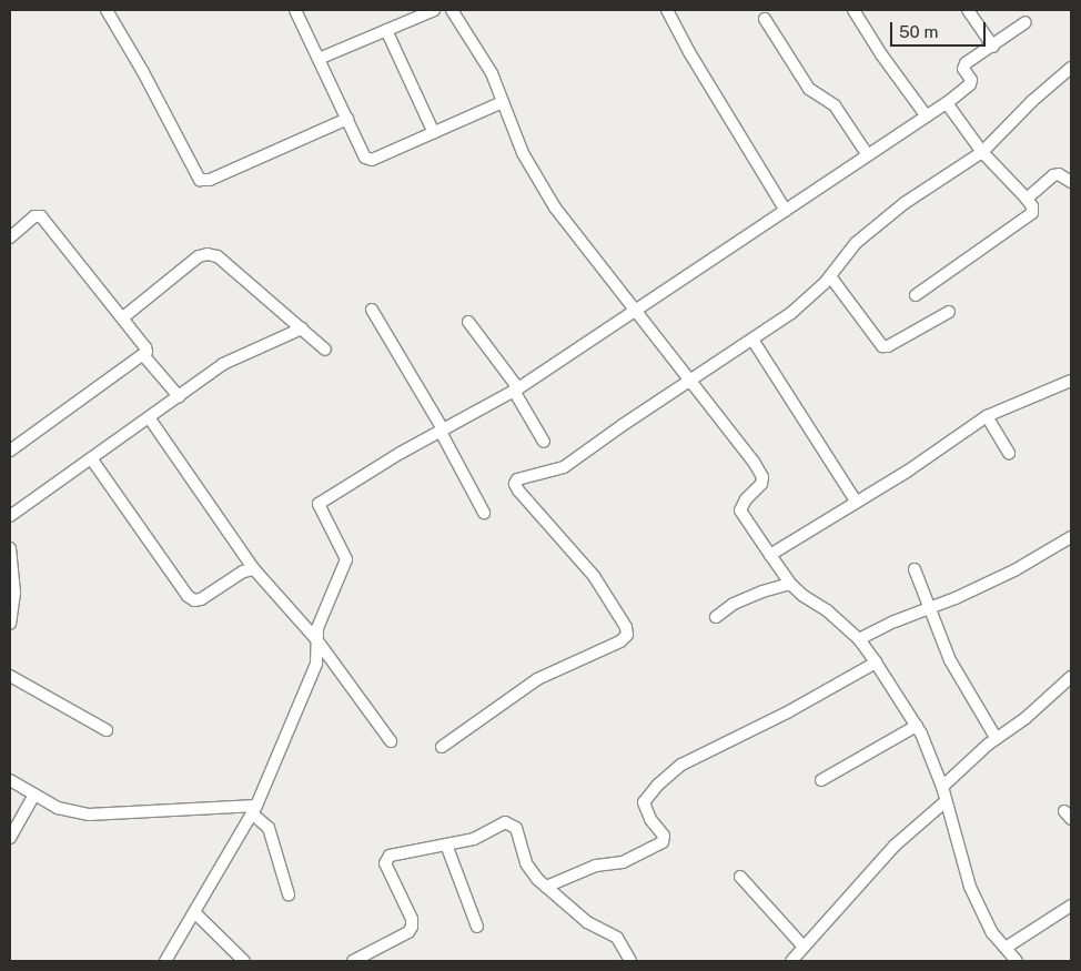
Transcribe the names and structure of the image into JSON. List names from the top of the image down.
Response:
{
  "scale_bar": "50 m"
}
